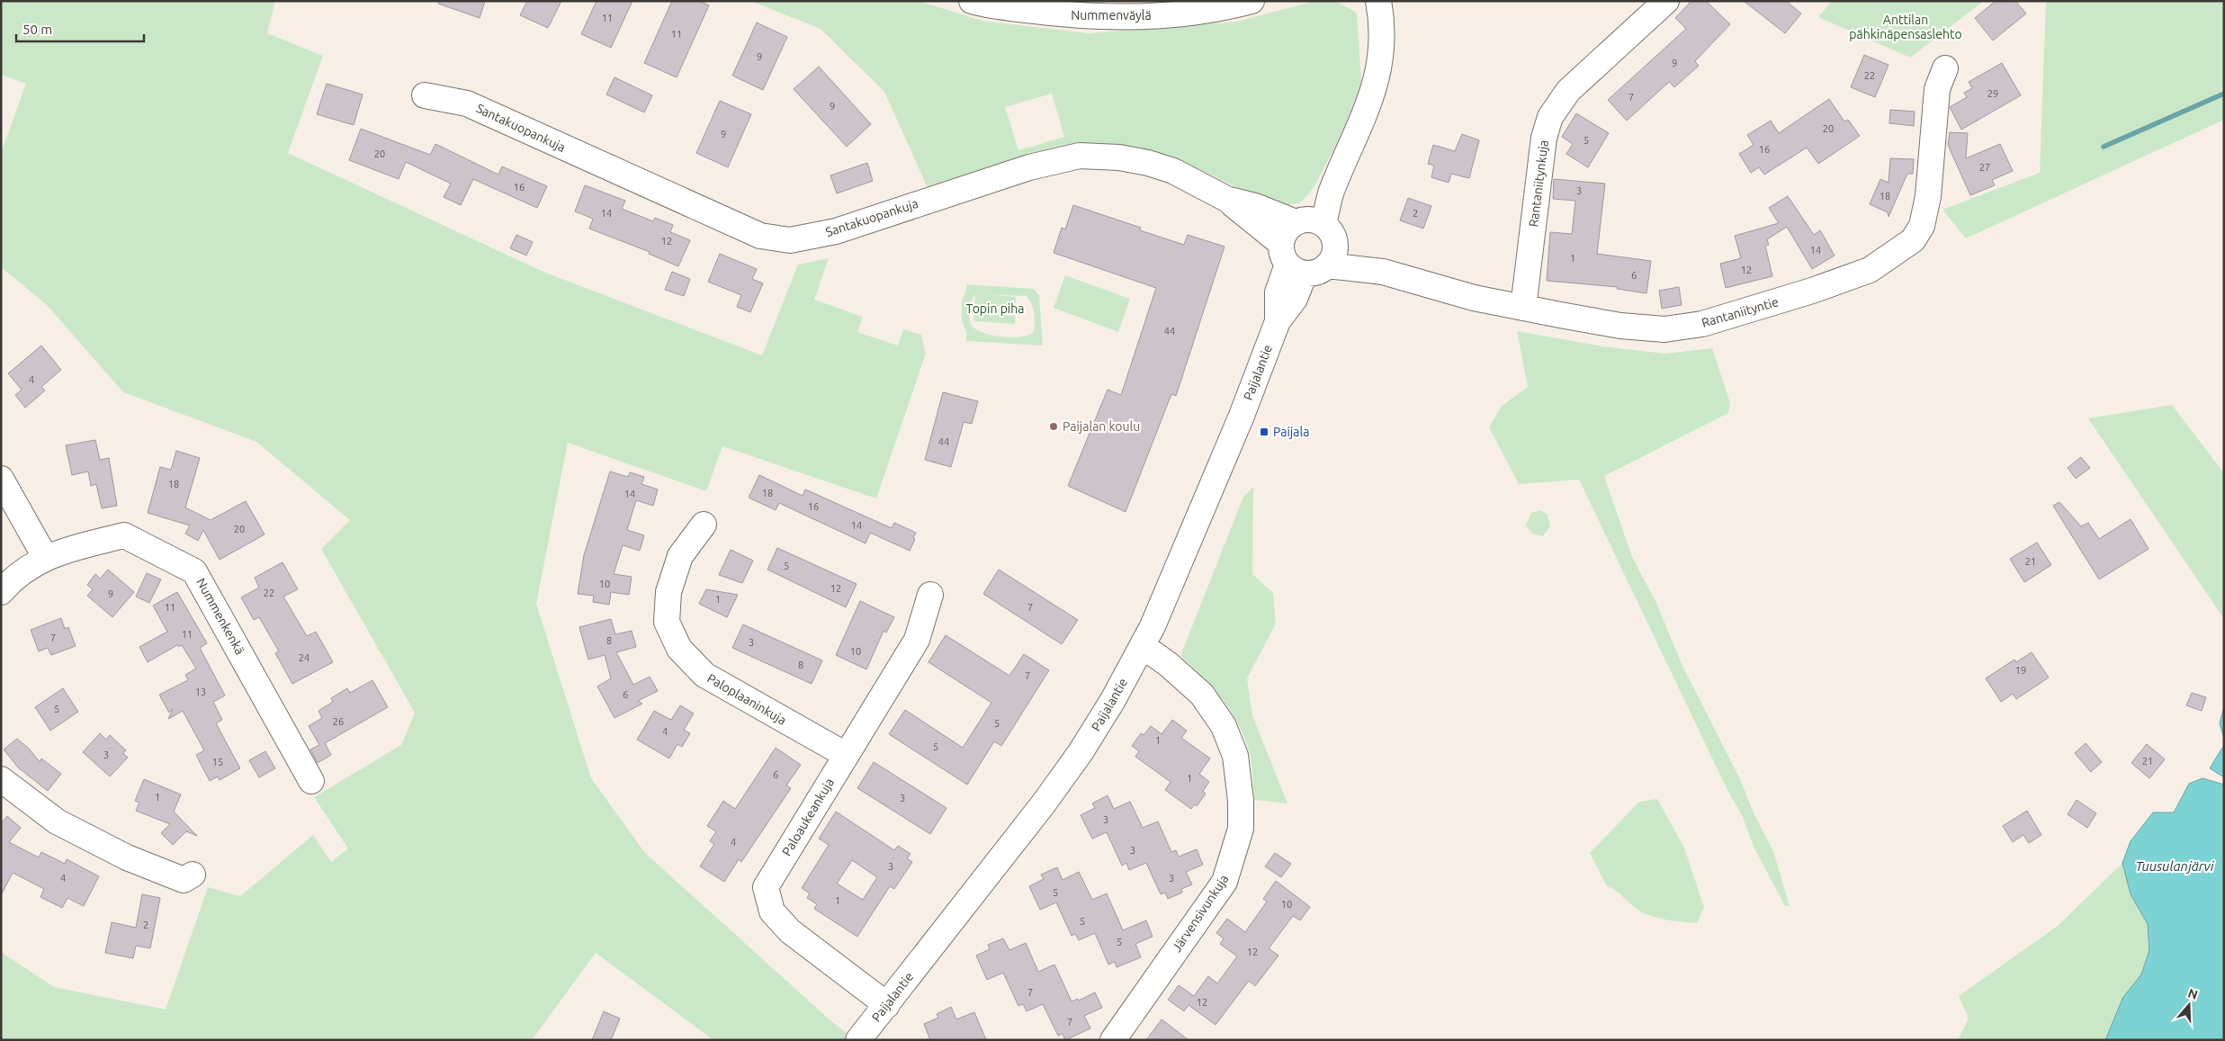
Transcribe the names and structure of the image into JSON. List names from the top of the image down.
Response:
{
  "streets": {
    "street": [
      "Nummenväylä",
      "Santakuopankuja",
      "Rantaniitynkuja",
      "Rantaniityntie",
      "Paijalantie",
      "Nummenkenkä",
      "Paloplaaninkuja",
      "Paloaukeankuja",
      "Järvensivunkuja"
    ]
  },
  "crossings": [
    ["Santakuopankuja", "Rantaniityntie"],
    ["Santakuopankuja", "Paijalantie"],
    ["Rantaniitynkuja", "Rantaniityntie"],
    ["Rantaniityntie", "Paijalantie"],
    ["Paijalantie", "Paloaukeankuja"],
    ["Paijalantie", "Järvensivunkuja"],
    ["Paloplaaninkuja", "Paloaukeankuja"]
  ],
  "water": ["Tuusulanjärvi"],
  "parks": ["Anttilan pähkinäpensaslehto", "Topin piha"],
  "places": {
    "other": ["Paijalan koulu"],
    "transit": ["Paijala"]
  },
  "house_numbers": [
    "11",
    "11",
    "9",
    "9",
    "22",
    "29",
    "7",
    "9",
    "20",
    "9",
    "5",
    "16",
    "20",
    "27",
    "16",
    "3",
    "18",
    "14",
    "2",
    "12",
    "14",
    "1",
    "12",
    "6",
    "44",
    "4",
    "44",
    "18",
    "18",
    "14",
    "16",
    "14",
    "20",
    "21",
    "5",
    "10",
    "12",
    "22",
    "9",
    "1",
    "11",
    "7",
    "11",
    "7",
    "8",
    "3",
    "10",
    "24",
    "8",
    "19",
    "7",
    "13",
    "6",
    "5",
    "26",
    "5",
    "4",
    "1",
    "5",
    "3",
    "21",
    "15",
    "6",
    "1",
    "1",
    "3",
    "3",
    "4",
    "3",
    "3",
    "4",
    "3",
    "5",
    "1",
    "10",
    "5",
    "2",
    "5",
    "12",
    "7",
    "12",
    "7"
  ],
  "scale_bar": "50 m",
  "north": "top"
}
